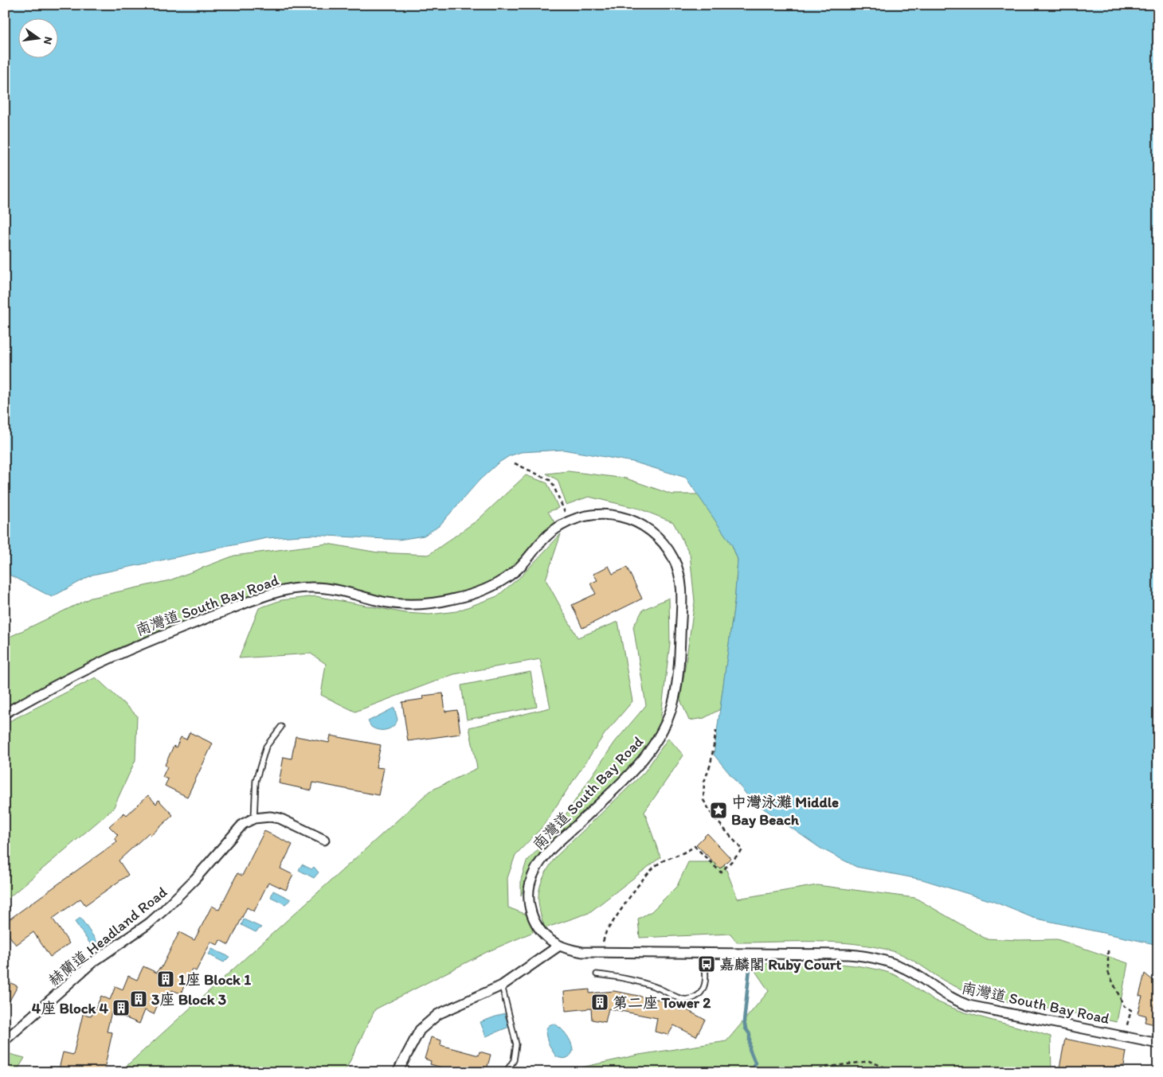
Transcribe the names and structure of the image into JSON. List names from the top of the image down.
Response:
{
  "streets": {
    "street": ["南灣道 South Bay Road", "赫蘭道 Headland Road"]
  },
  "places": {
    "place": ["中灣泳灘 Middle Bay Beach"],
    "bus stop": ["嘉麟閣 Ruby Court"],
    "building": [
      "1座 Block 1",
      "3座 Block 3",
      "第二座 Tower 2",
      "4座 Block 4"
    ]
  },
  "north": "right"
}
